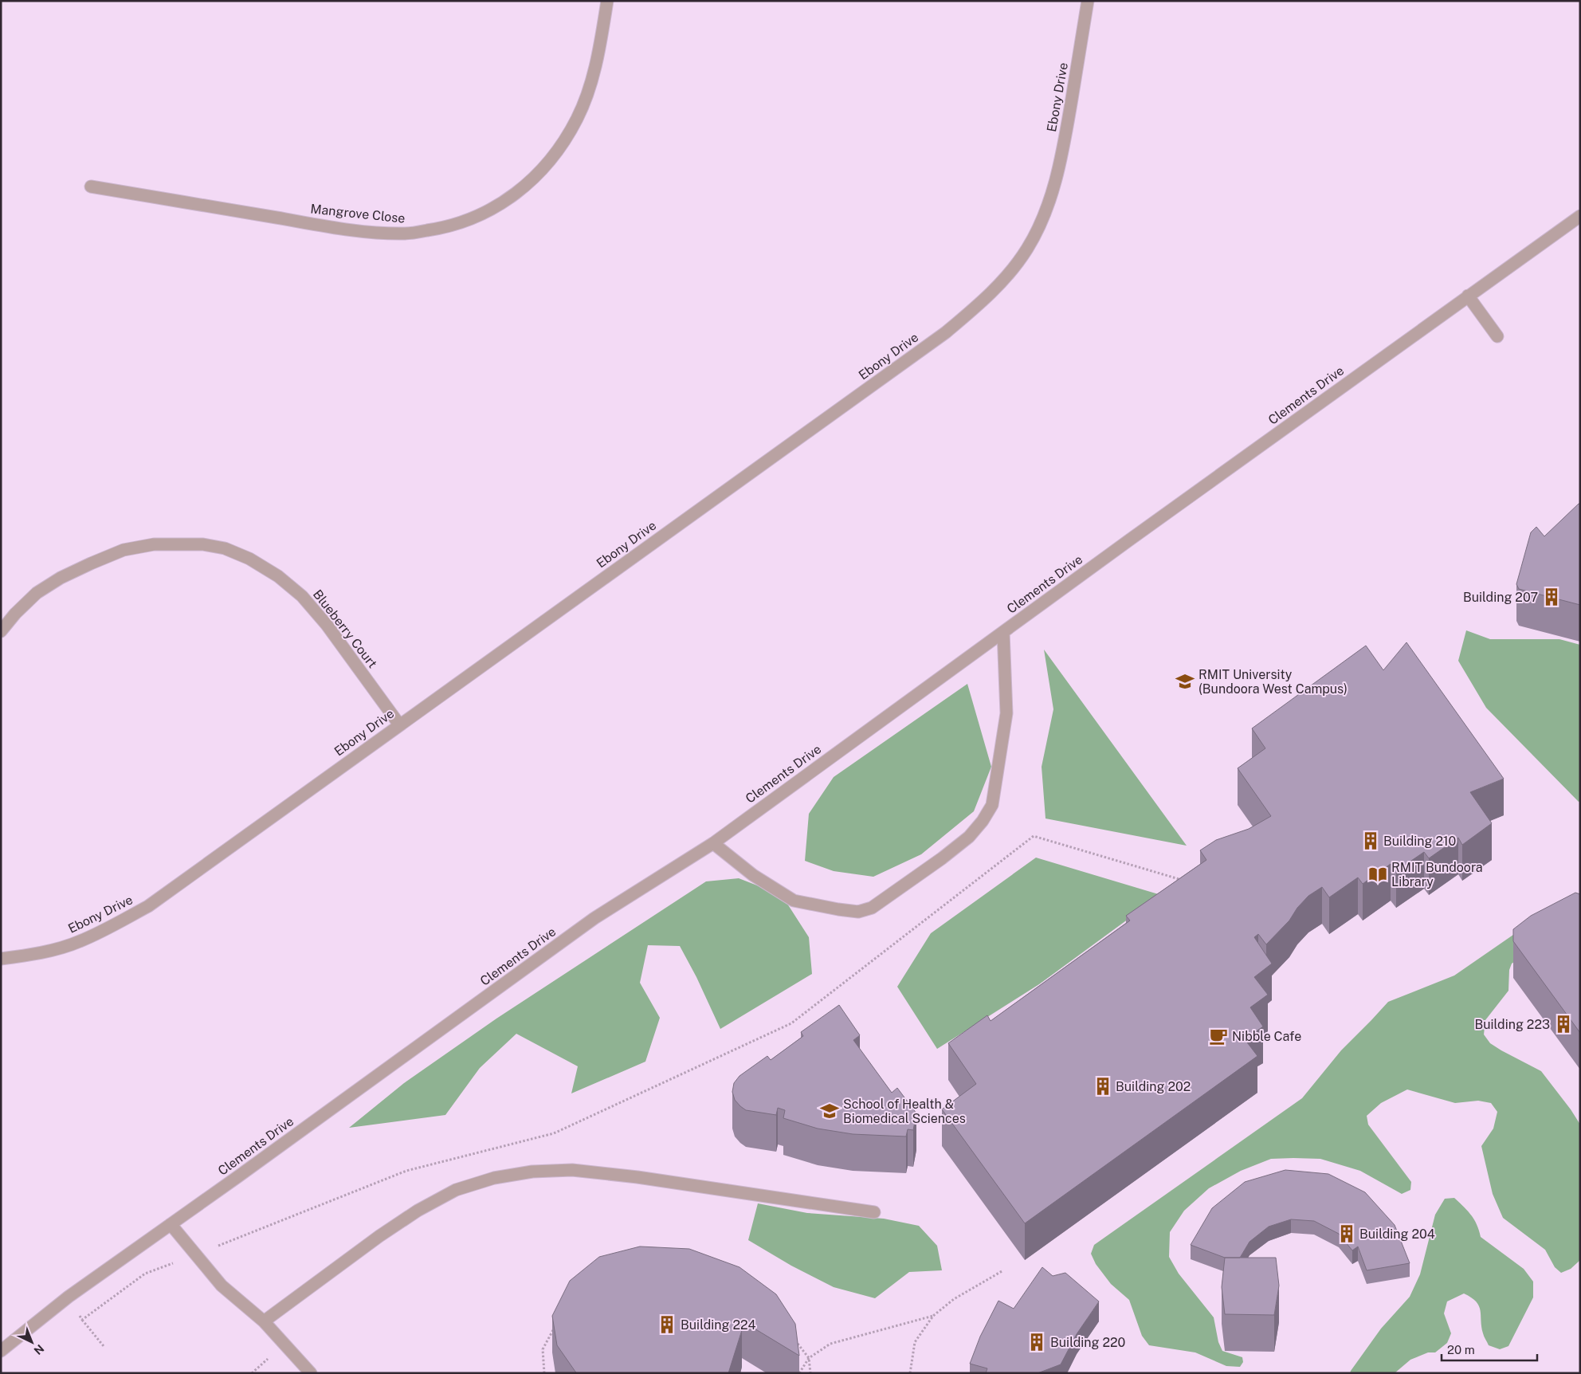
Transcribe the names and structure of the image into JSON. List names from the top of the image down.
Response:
{
  "streets": {
    "street": [
      "Ebony Drive",
      "Mangrove Close",
      "Clements Drive",
      "Blueberry Court"
    ]
  },
  "crossings": [
    ["Ebony Drive", "Blueberry Court"]
  ],
  "places": {
    "building": [
      "Building 207",
      "Building 210",
      "Building 223",
      "Building 202",
      "Building 204",
      "Building 224",
      "Building 220"
    ],
    "school or university": ["RMIT University (Bundoora West Campus)", "School of Health & Biomedical Sciences"],
    "library": ["RMIT Bundoora Library"],
    "cafe": ["Nibble Cafe"]
  },
  "scale_bar": "20 m",
  "north": "bottom right"
}
